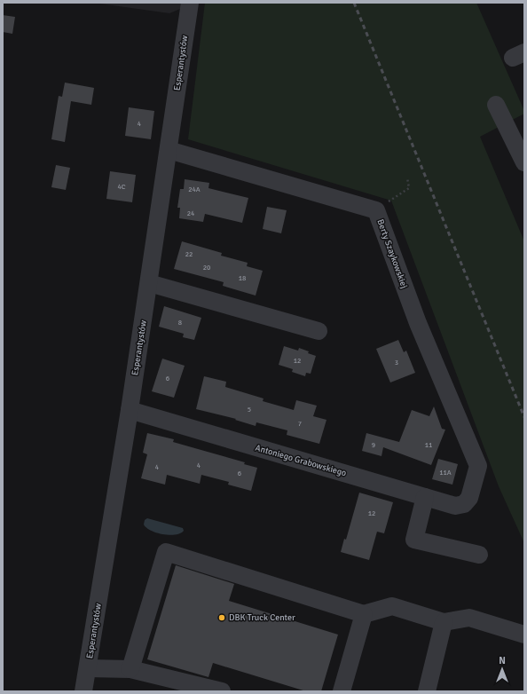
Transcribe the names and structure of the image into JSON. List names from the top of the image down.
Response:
{
  "streets": {
    "street": ["Esperantystów", "Berty Szaykowskiej", "Antoniego Grabowskiego"]
  },
  "crossings": [
    ["Esperantystów", "Berty Szaykowskiej"],
    ["Esperantystów", "Antoniego Grabowskiego"],
    ["Berty Szaykowskiej", "Antoniego Grabowskiego"]
  ],
  "places": ["DBK Truck Center"],
  "house_numbers": [
    "4",
    "4C",
    "24A",
    "24",
    "22",
    "20",
    "18",
    "8",
    "12",
    "3",
    "6",
    "5",
    "7",
    "9",
    "11",
    "4",
    "4",
    "11A",
    "6",
    "12"
  ],
  "north": "top"
}
